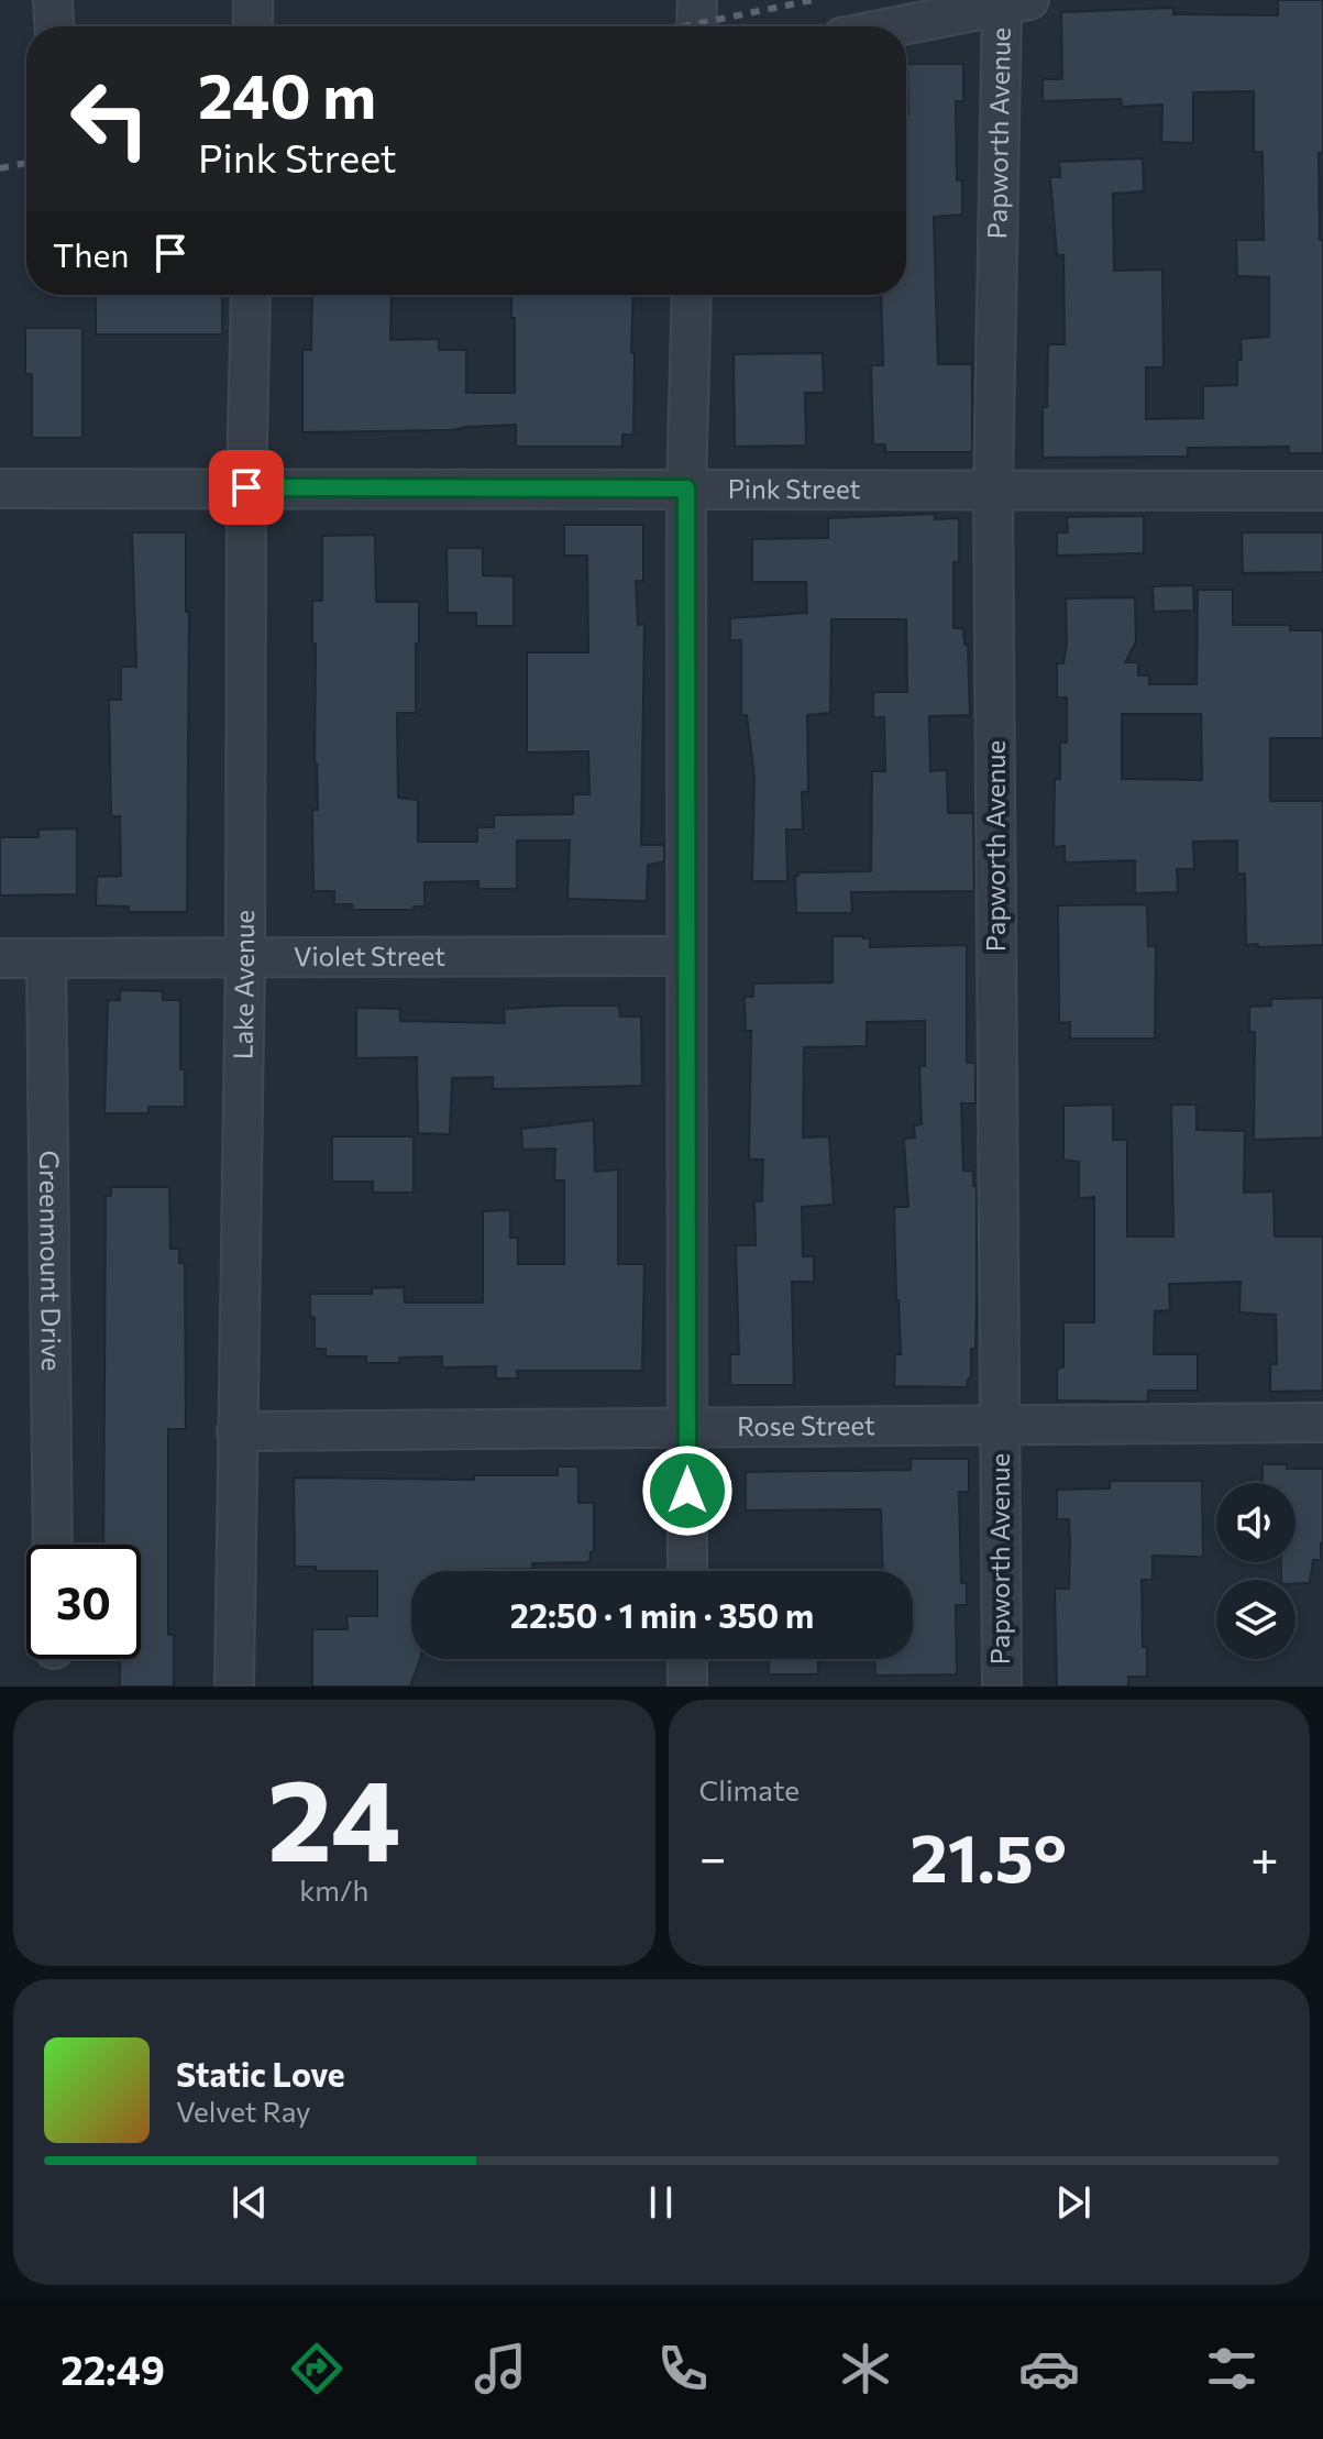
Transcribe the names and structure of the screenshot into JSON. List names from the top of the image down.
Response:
{
  "streets": {
    "street": [
      "Papworth Avenue",
      "Pink Street",
      "Violet Street",
      "Lake Avenue",
      "Greenmount Drive",
      "Rose Street"
    ]
  },
  "crossings": [
    ["Papworth Avenue", "Pink Street"],
    ["Papworth Avenue", "Rose Street"],
    ["Pink Street", "Lake Avenue"],
    ["Violet Street", "Lake Avenue"],
    ["Violet Street", "Greenmount Drive"],
    ["Lake Avenue", "Rose Street"]
  ],
  "page": {
    "turn": ["240 m", "Pink Street"],
    "then": "Then",
    "limit": "30",
    "trip": "22:50 · 1 min · 350 m",
    "tile": [
      ["24", "km/h"],
      "Climate"
    ],
    "heat": ["−", "21.5°", "+"],
    "song": ["Static Love", "Velvet Ray"],
    "tabs": "22:49"
  }
}
